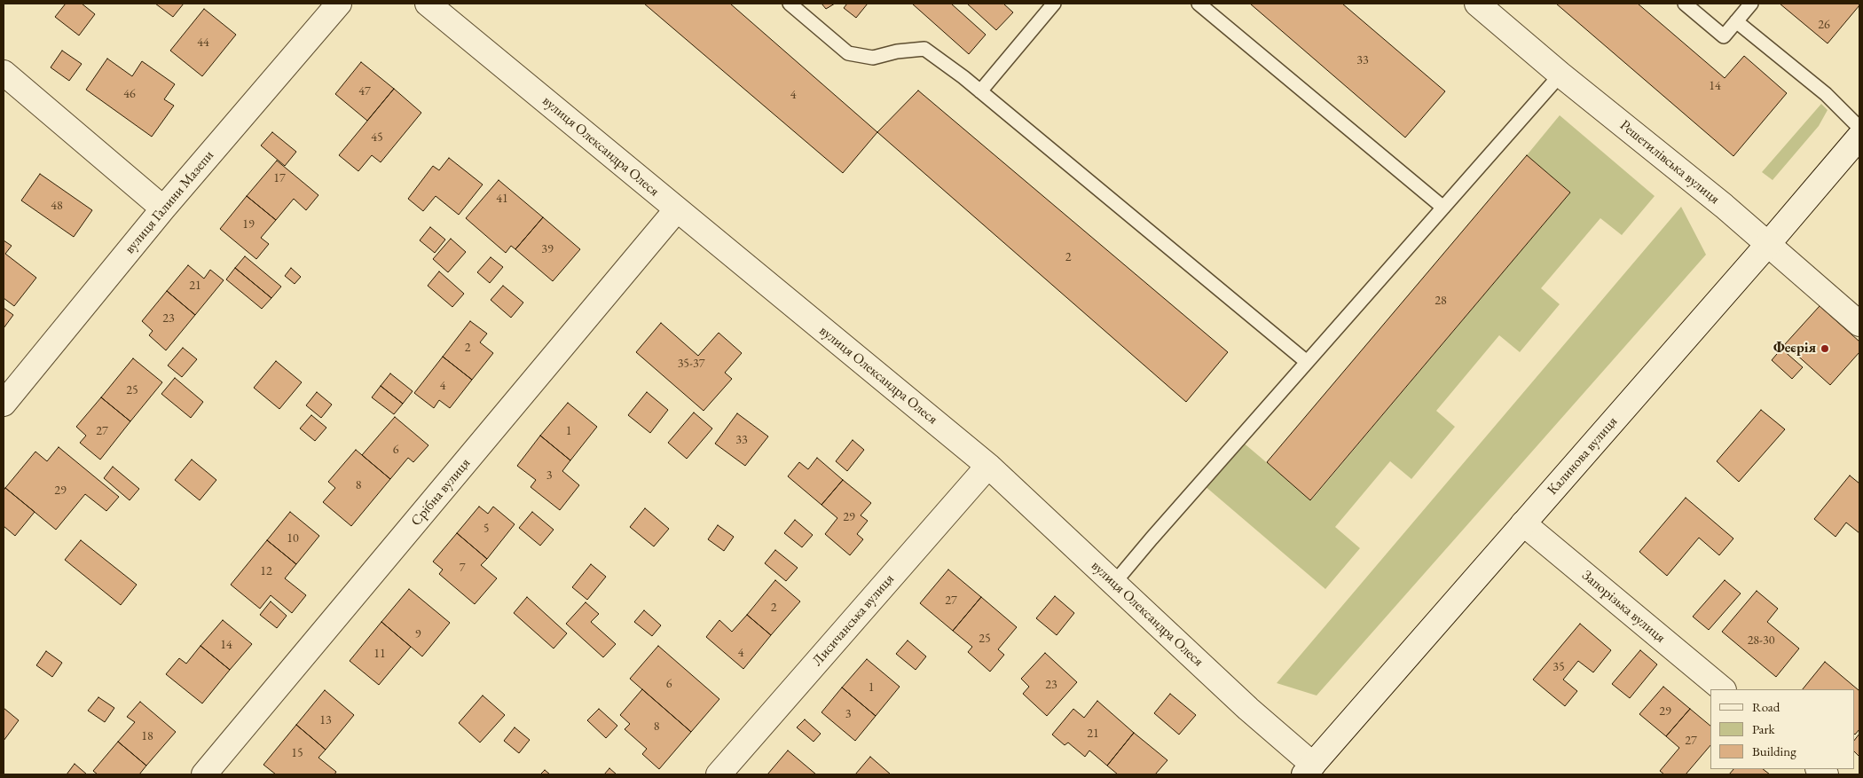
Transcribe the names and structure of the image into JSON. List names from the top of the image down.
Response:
{
  "streets": {
    "street": [
      "вулиця Олександра Олеся",
      "Решетилівська вулиця",
      "вулиця Галини Мазепи",
      "Калинова вулиця",
      "Срібна вулиця",
      "Запорізька вулиця",
      "Лисичанська вулиця"
    ]
  },
  "crossings": [
    ["вулиця Олександра Олеся", "Калинова вулиця"],
    ["вулиця Олександра Олеся", "Срібна вулиця"],
    ["вулиця Олександра Олеся", "Лисичанська вулиця"],
    ["Решетилівська вулиця", "Калинова вулиця"],
    ["Калинова вулиця", "Запорізька вулиця"]
  ],
  "places": ["Феєрія"],
  "house_numbers": [
    "26",
    "44",
    "33",
    "14",
    "47",
    "46",
    "4",
    "45",
    "17",
    "41",
    "48",
    "19",
    "39",
    "2",
    "21",
    "28",
    "23",
    "2",
    "35-37",
    "4",
    "25",
    "27",
    "1",
    "33",
    "6",
    "3",
    "8",
    "29",
    "29",
    "5",
    "10",
    "7",
    "12",
    "27",
    "2",
    "9",
    "25",
    "28-30",
    "14",
    "4",
    "11",
    "35",
    "6",
    "23",
    "1",
    "29",
    "3",
    "13",
    "8",
    "21",
    "18",
    "27",
    "15"
  ],
  "legend": ["Road", "Park", "Building"]
}
